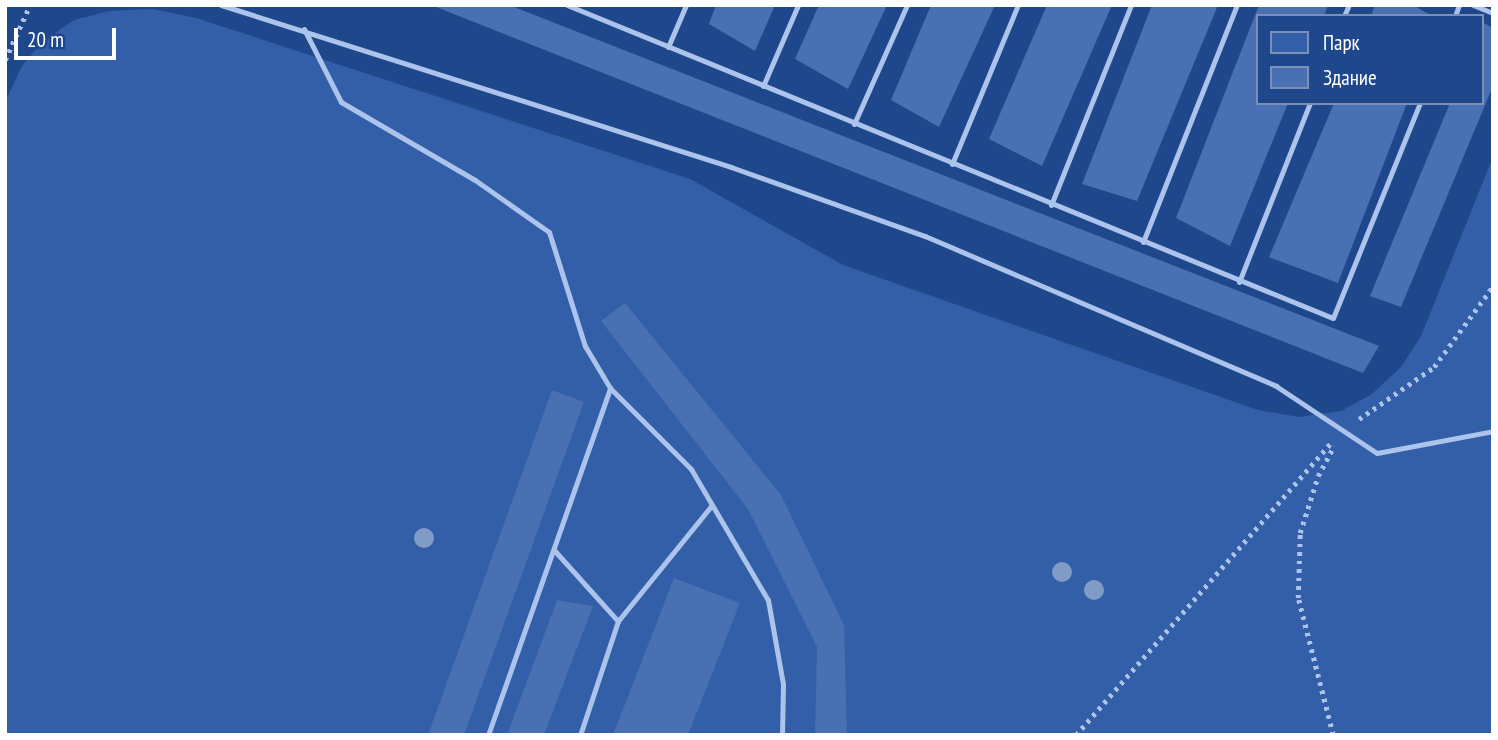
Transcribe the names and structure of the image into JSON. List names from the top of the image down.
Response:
{
  "legend": ["Парк", "Здание"],
  "scale_bar": "20 m"
}
